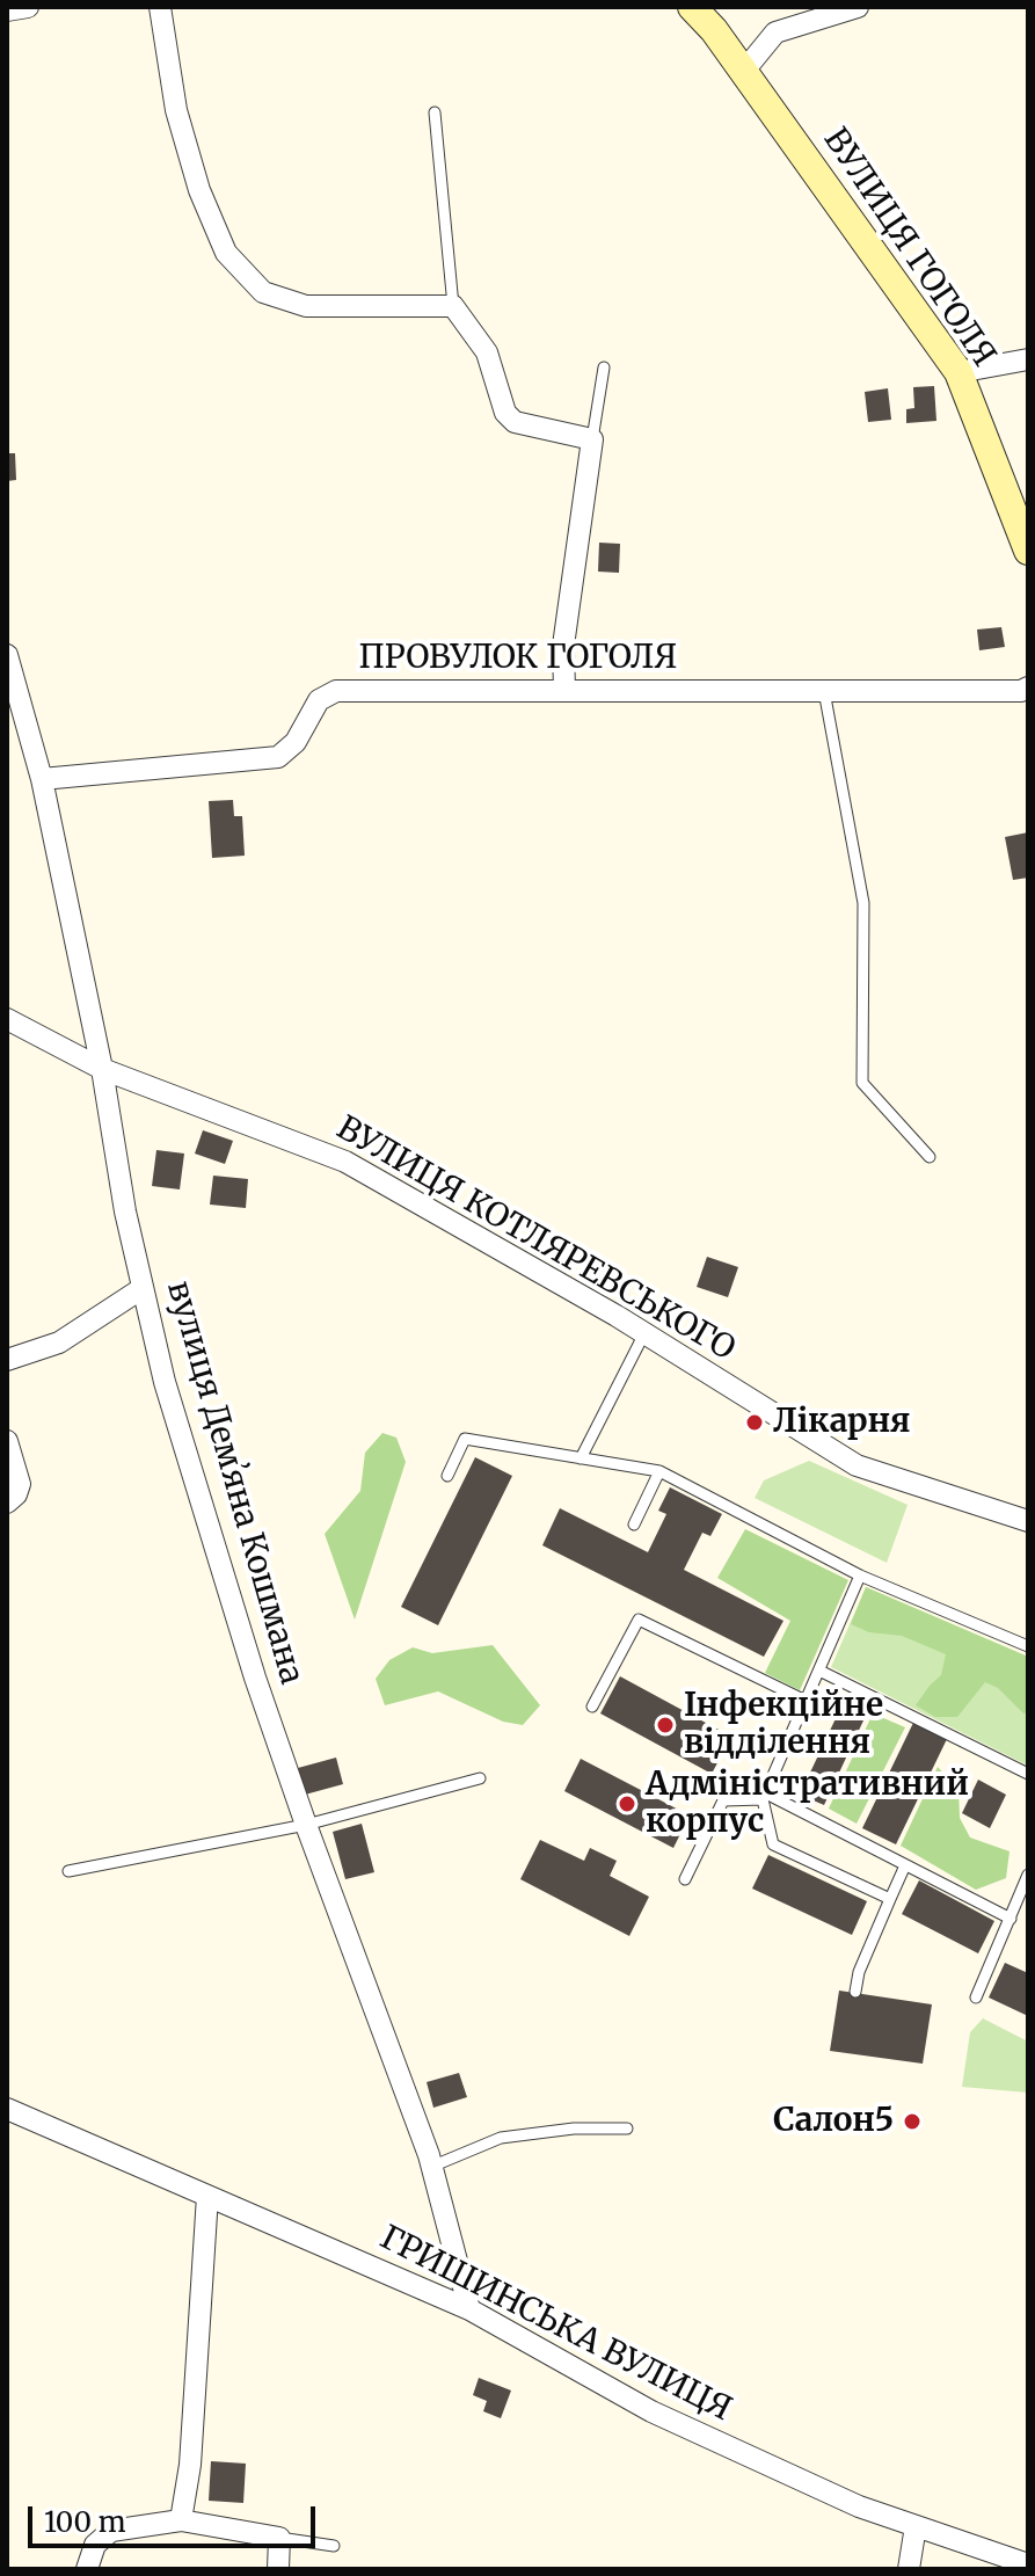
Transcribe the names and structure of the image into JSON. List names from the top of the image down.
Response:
{
  "streets": {
    "street": [
      "ВУЛИЦЯ ГОГОЛЯ",
      "ПРОВУЛОК ГОГОЛЯ",
      "ВУЛИЦЯ КОТЛЯРЕВСЬКОГО",
      "вулиця Демʼяна Кошмана",
      "ГРИШИНСЬКА ВУЛИЦЯ"
    ]
  },
  "crossings": [
    ["ПРОВУЛОК ГОГОЛЯ", "вулиця Демʼяна Кошмана"],
    ["ВУЛИЦЯ КОТЛЯРЕВСЬКОГО", "вулиця Демʼяна Кошмана"],
    ["вулиця Демʼяна Кошмана", "ГРИШИНСЬКА ВУЛИЦЯ"]
  ],
  "places": [
    "Лікарня",
    "Інфекційне відділення",
    "Адміністративний корпус",
    "Салон5"
  ],
  "scale_bar": "100 m"
}
